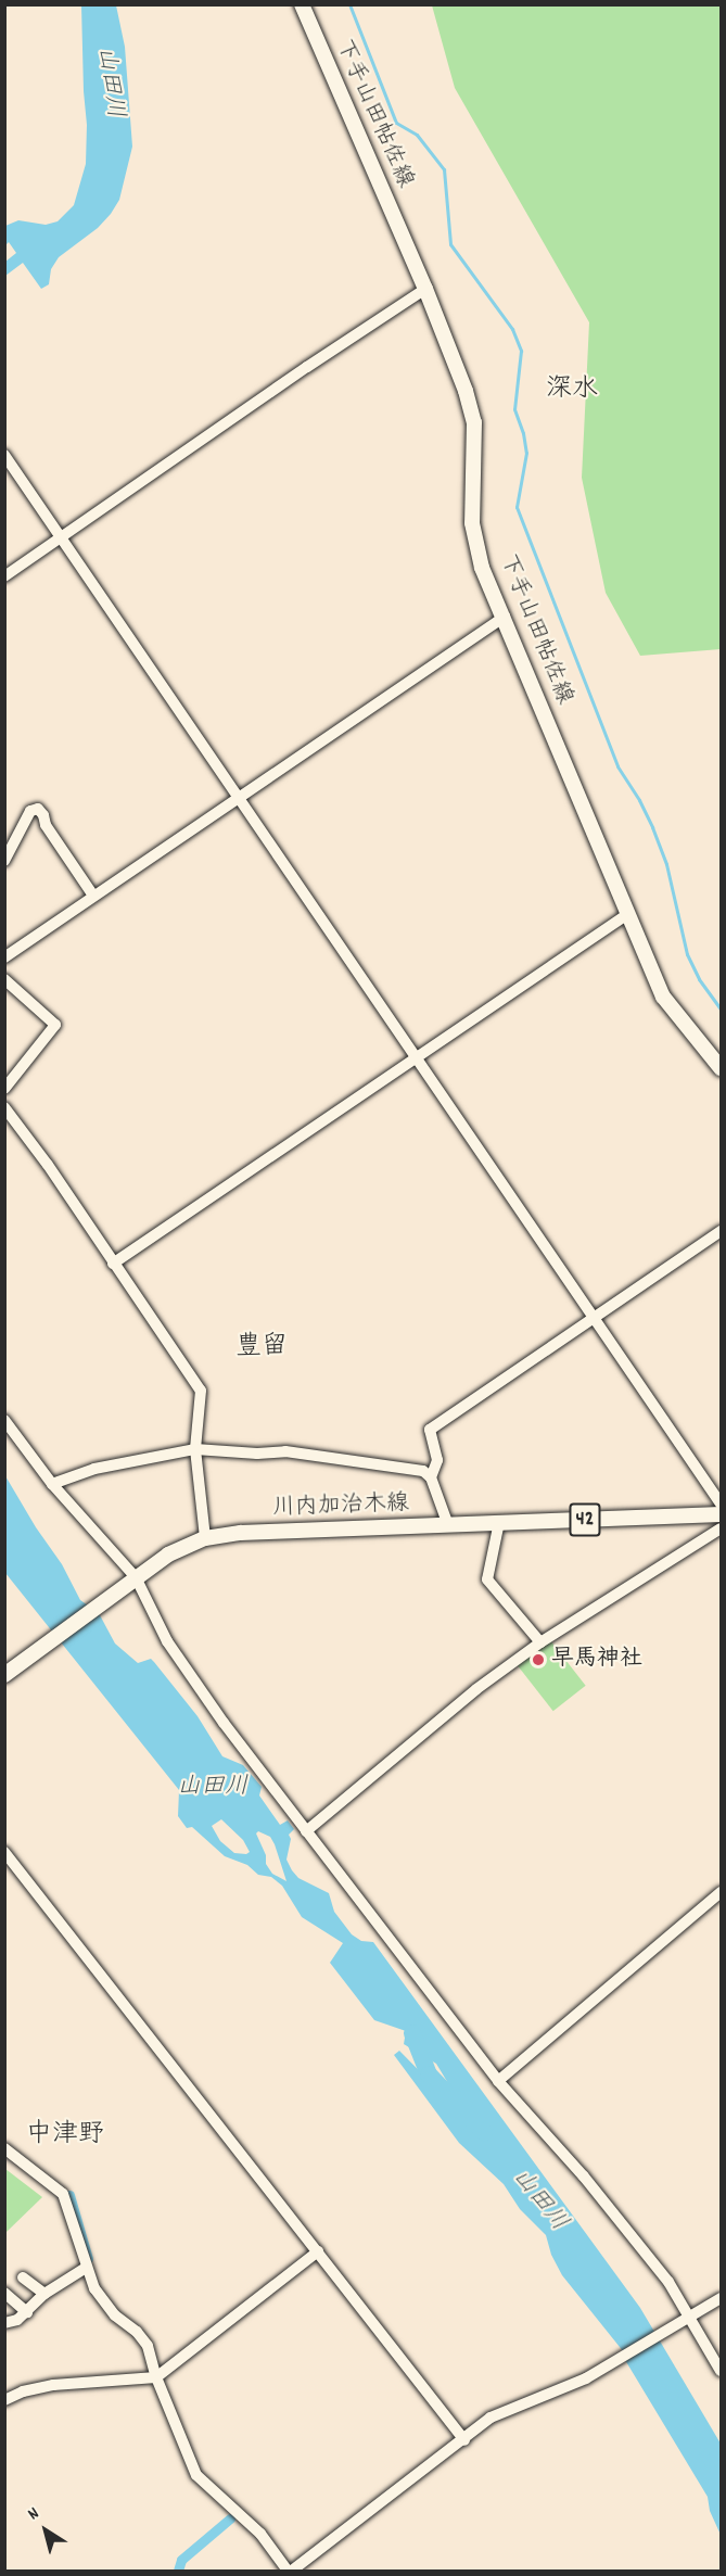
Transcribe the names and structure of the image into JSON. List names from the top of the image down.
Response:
{
  "streets": {
    "main road": ["下手山田帖佐線", "川内加治木線", "42"]
  },
  "districts": ["深水", "豊留", "中津野"],
  "water": ["山田川"],
  "places": ["早馬神社"],
  "north": "top left"
}
